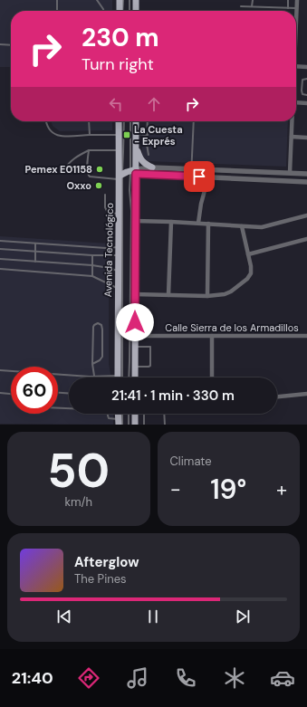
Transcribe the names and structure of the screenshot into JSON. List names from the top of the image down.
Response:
{
  "streets": {
    "main road": ["Avenida Tecnológico"],
    "street": ["Calle Sierra de los Armadillos"]
  },
  "places": {
    "transit": ["La Cuesta - Exprés"],
    "other": ["Pemex E01158", "Oxxo"]
  },
  "page": {
    "turn": ["230 m", "Turn right"],
    "limit": "60",
    "trip": "21:41 · 1 min · 330 m",
    "tile": [
      ["50", "km/h"],
      "Climate"
    ],
    "heat": ["−", "19°", "+"],
    "song": ["Afterglow", "The Pines"],
    "tabs": "21:40"
  }
}
